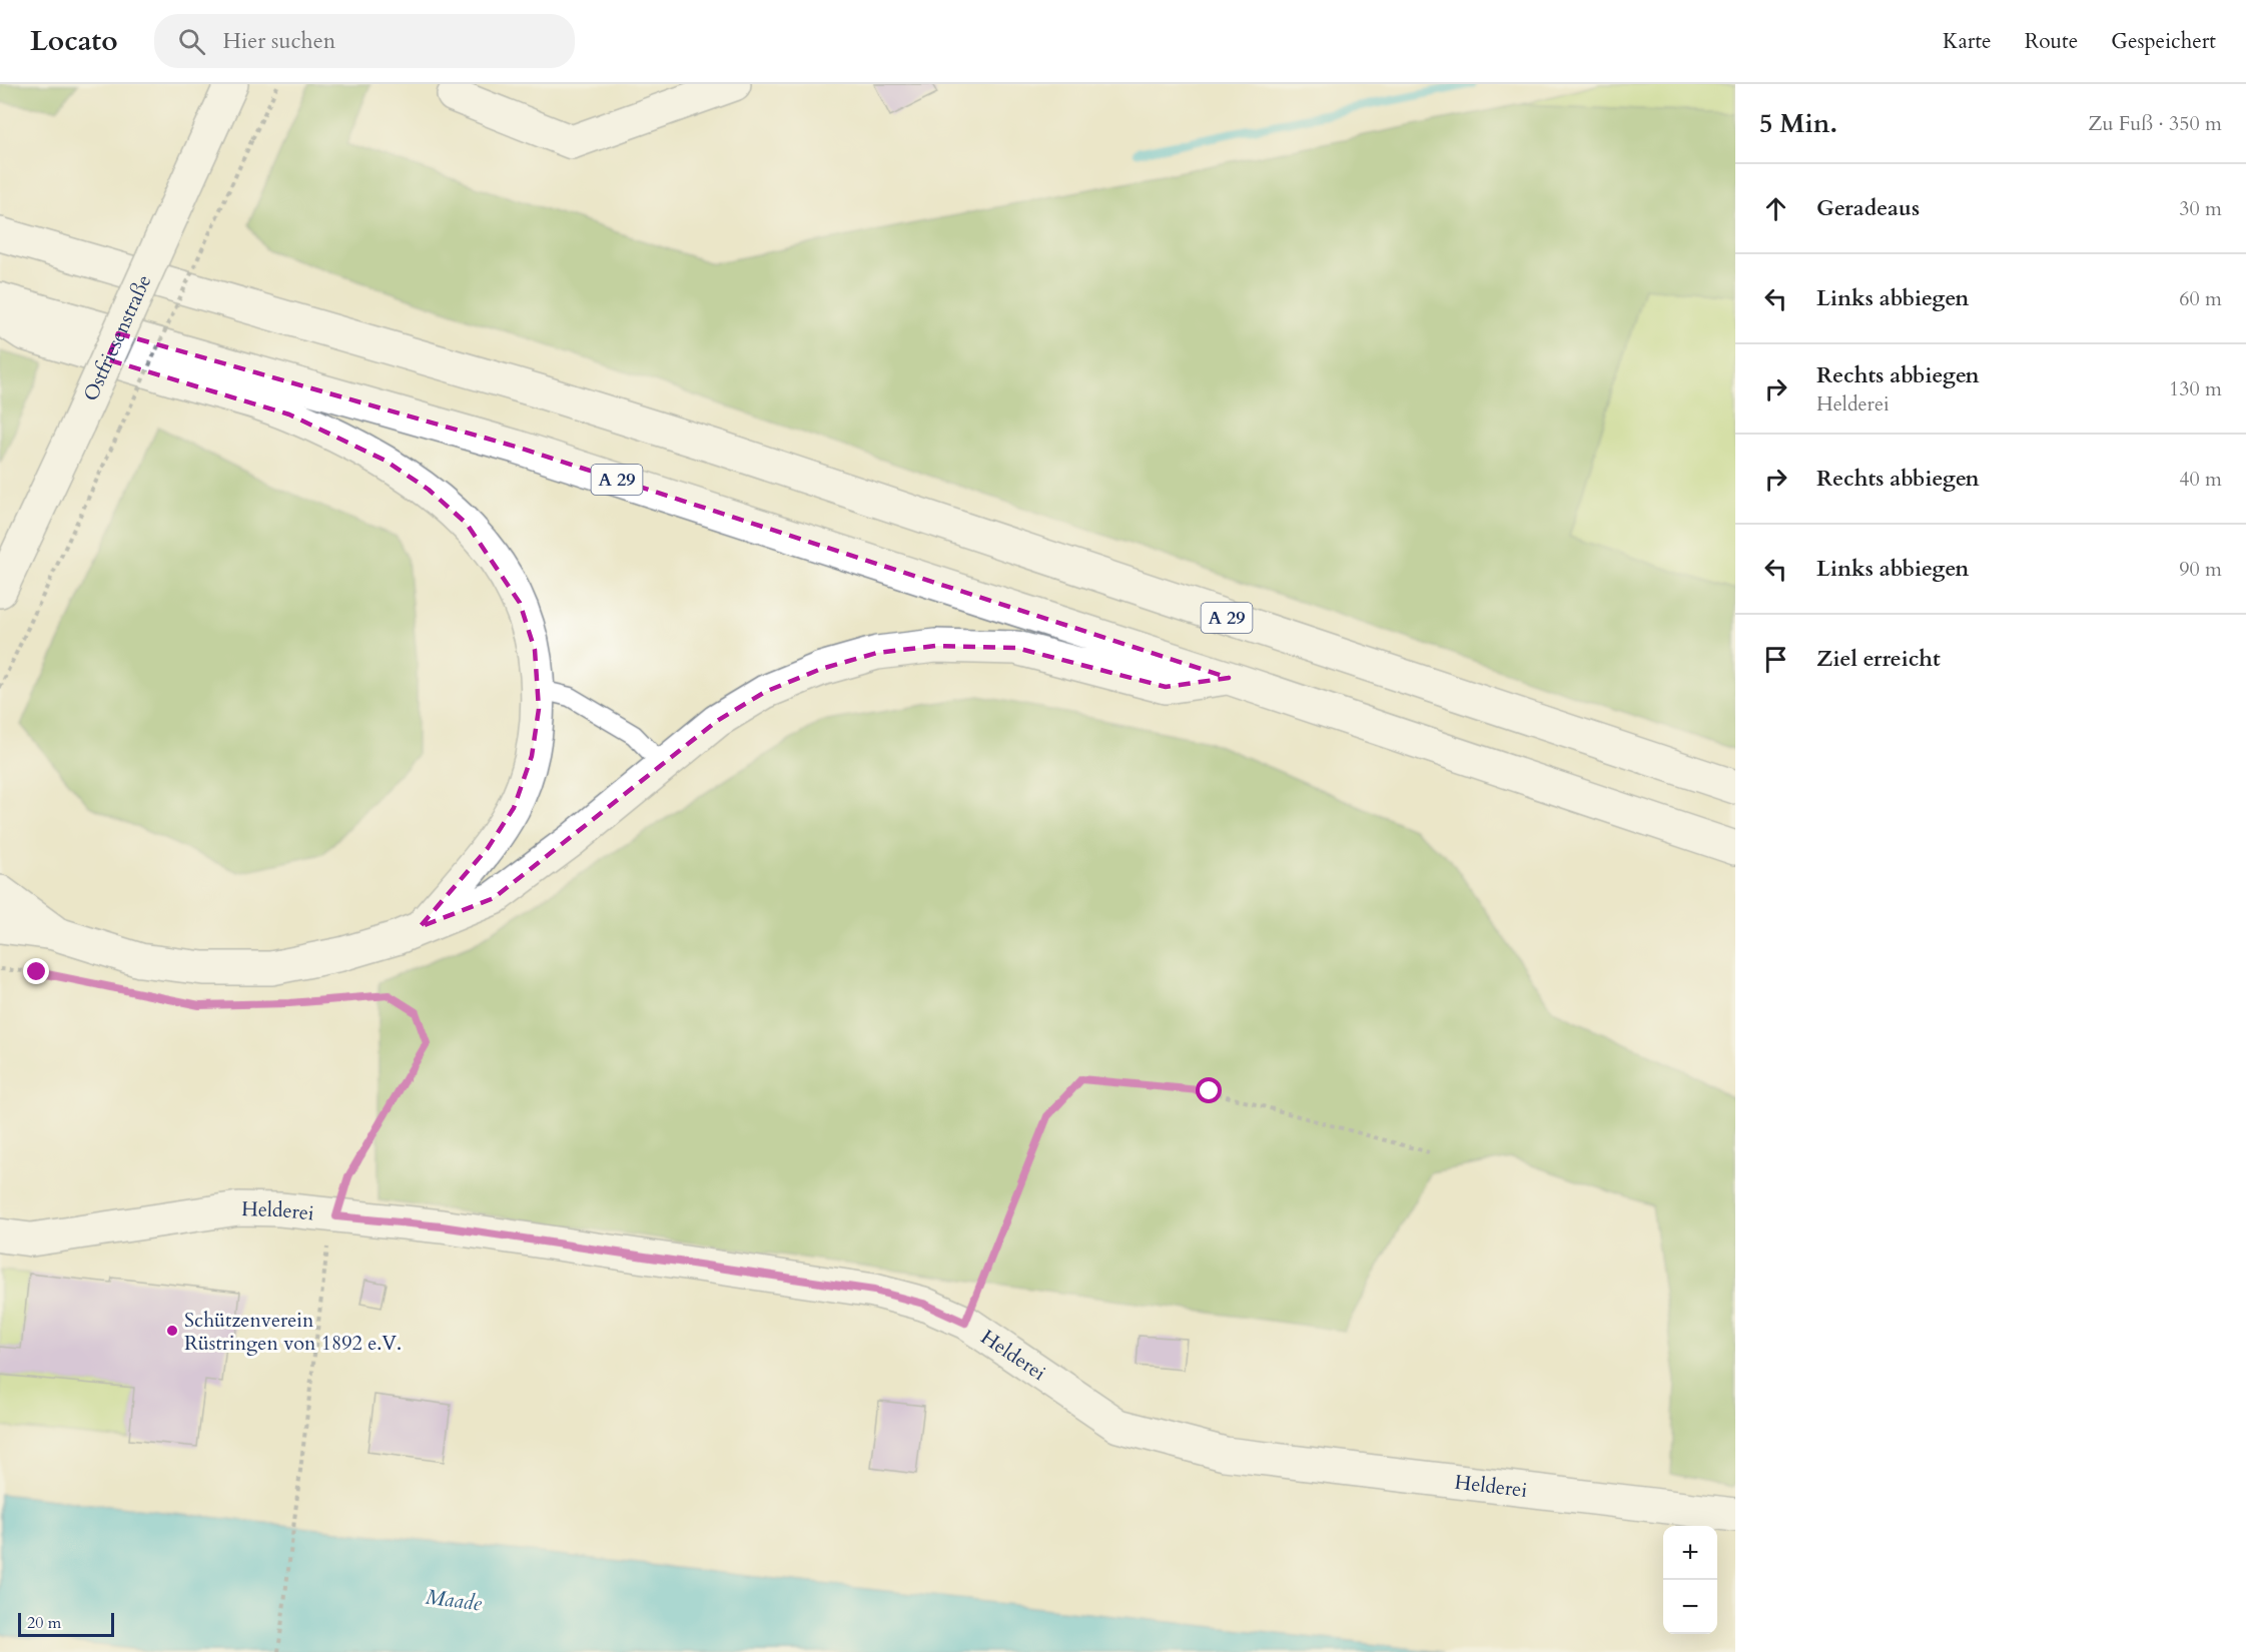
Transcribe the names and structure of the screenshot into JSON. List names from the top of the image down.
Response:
{
  "streets": {
    "main road": ["Ostfriesenstraße", "A 29", "Helderei"]
  },
  "water": ["Maade"],
  "places": ["Schützenverein Rüstringen von 1892 e.V."],
  "scale_bar": "20 m",
  "page": {
    "header": "Locato",
    "search": "Hier suchen",
    "nav": ["Karte", "Route", "Gespeichert"],
    "heading": ["5 Min.", "Zu Fuß · 350 m"],
    "list": [
      ["Geradeaus", "30 m"],
      ["Links abbiegen", "60 m"],
      ["Rechts abbiegen", "Helderei", "130 m"],
      ["Rechts abbiegen", "40 m"],
      ["Links abbiegen", "90 m"],
      "Ziel erreicht"
    ],
    "map_buttons": ["+", "−"],
    "scale": "20 m"
  }
}
